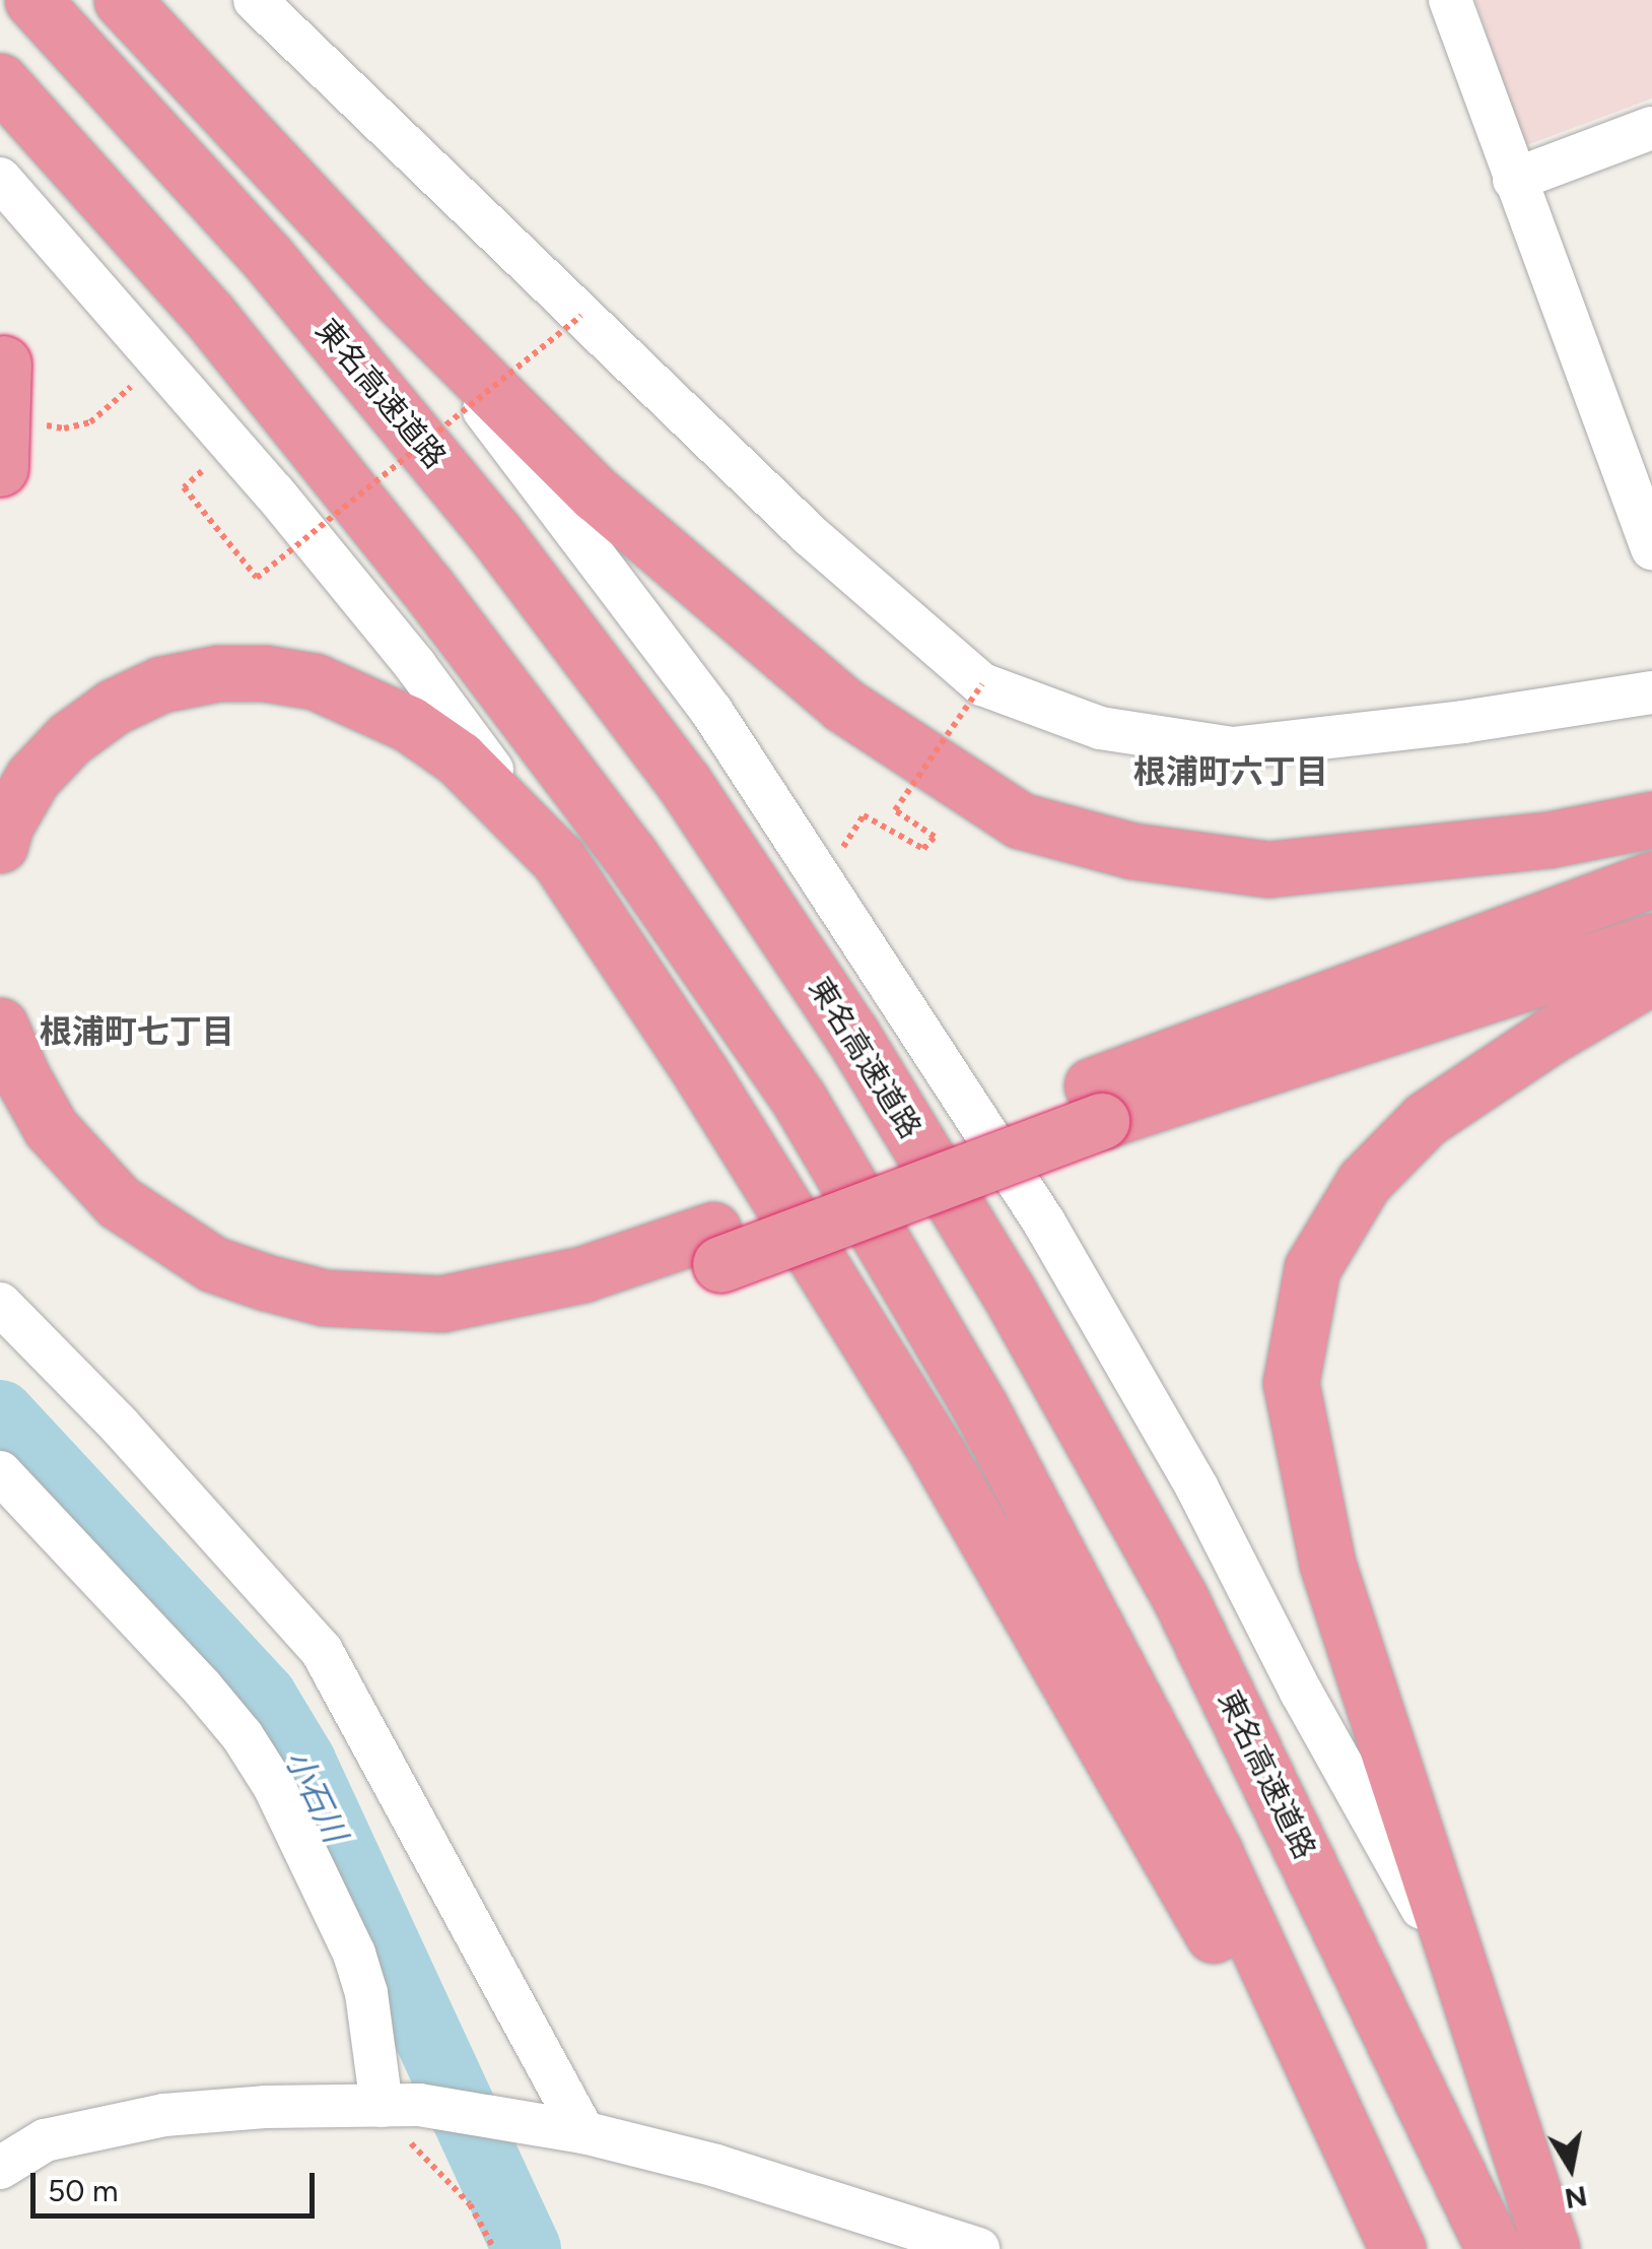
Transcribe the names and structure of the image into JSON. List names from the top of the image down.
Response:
{
  "streets": {
    "highway": ["東名高速道路"]
  },
  "districts": ["根浦町六丁目", "根浦町七丁目"],
  "water": ["小石川"],
  "scale_bar": "50 m",
  "north": "bottom"
}
